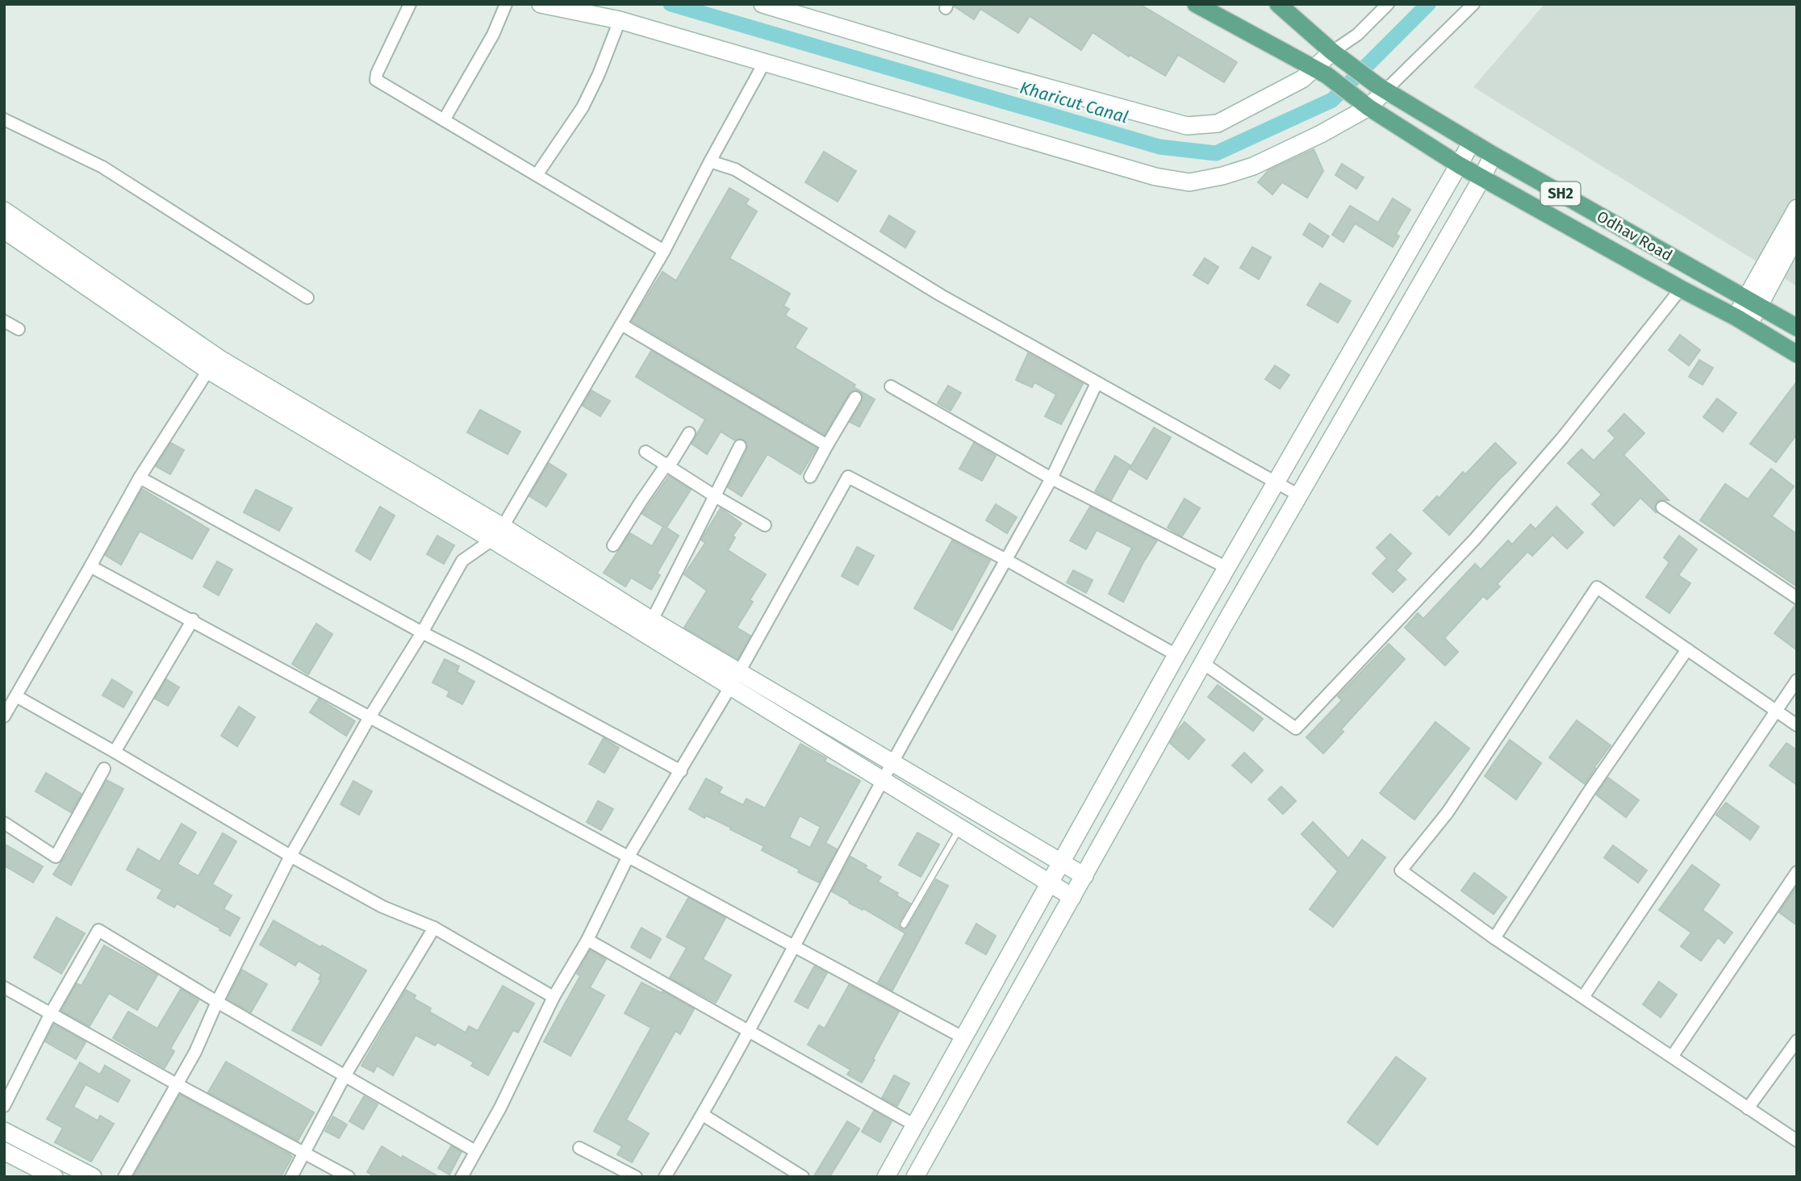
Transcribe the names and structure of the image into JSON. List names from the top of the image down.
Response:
{
  "streets": {
    "main road": ["SH2", "Odhav Road"]
  },
  "crossings": [
    ["SH2", "Odhav Road"]
  ],
  "water": ["Kharicut Canal"]
}
